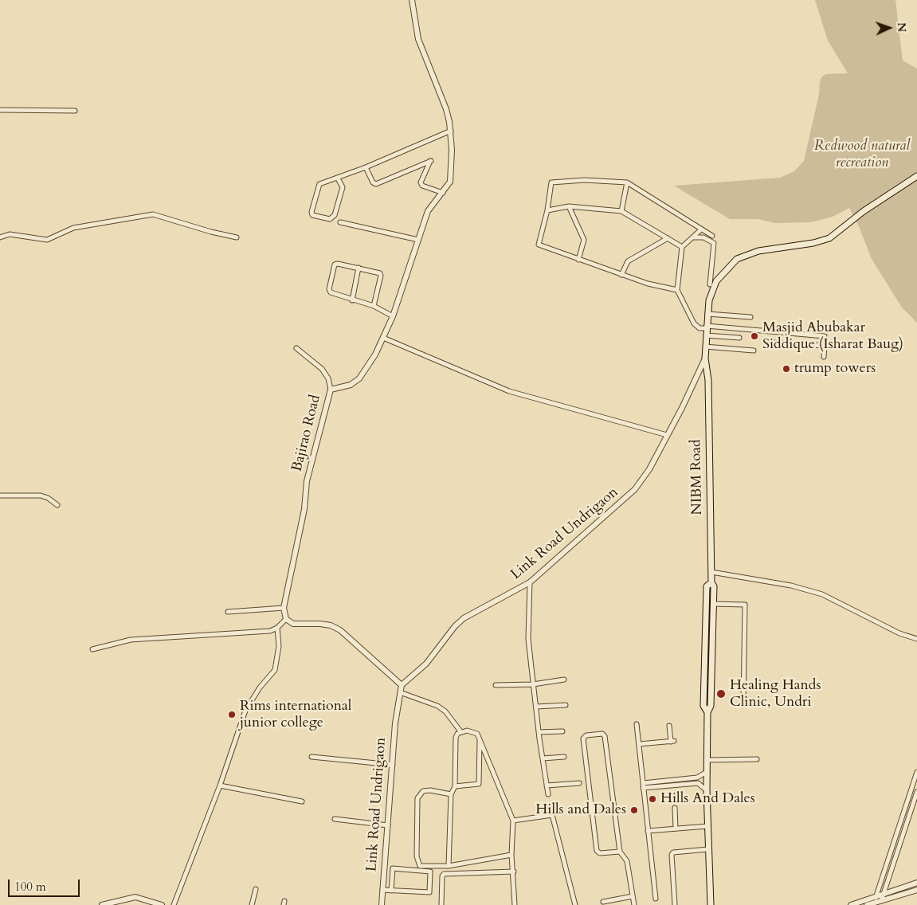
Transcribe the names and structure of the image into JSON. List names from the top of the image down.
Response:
{
  "streets": {
    "main road": ["NIBM Road"],
    "street": ["Bajirao Road", "Link Road Undrigaon"]
  },
  "crossings": [
    ["NIBM Road", "Link Road Undrigaon"]
  ],
  "parks": ["Redwood natural recreation"],
  "places": [
    "Masjid Abubakar Siddique (Isharat Baug)",
    "trump towers",
    "Healing Hands Clinic, Undri",
    "Rims international junior college",
    "Hills And Dales",
    "Hills and Dales"
  ],
  "scale_bar": "100 m",
  "north": "right"
}
